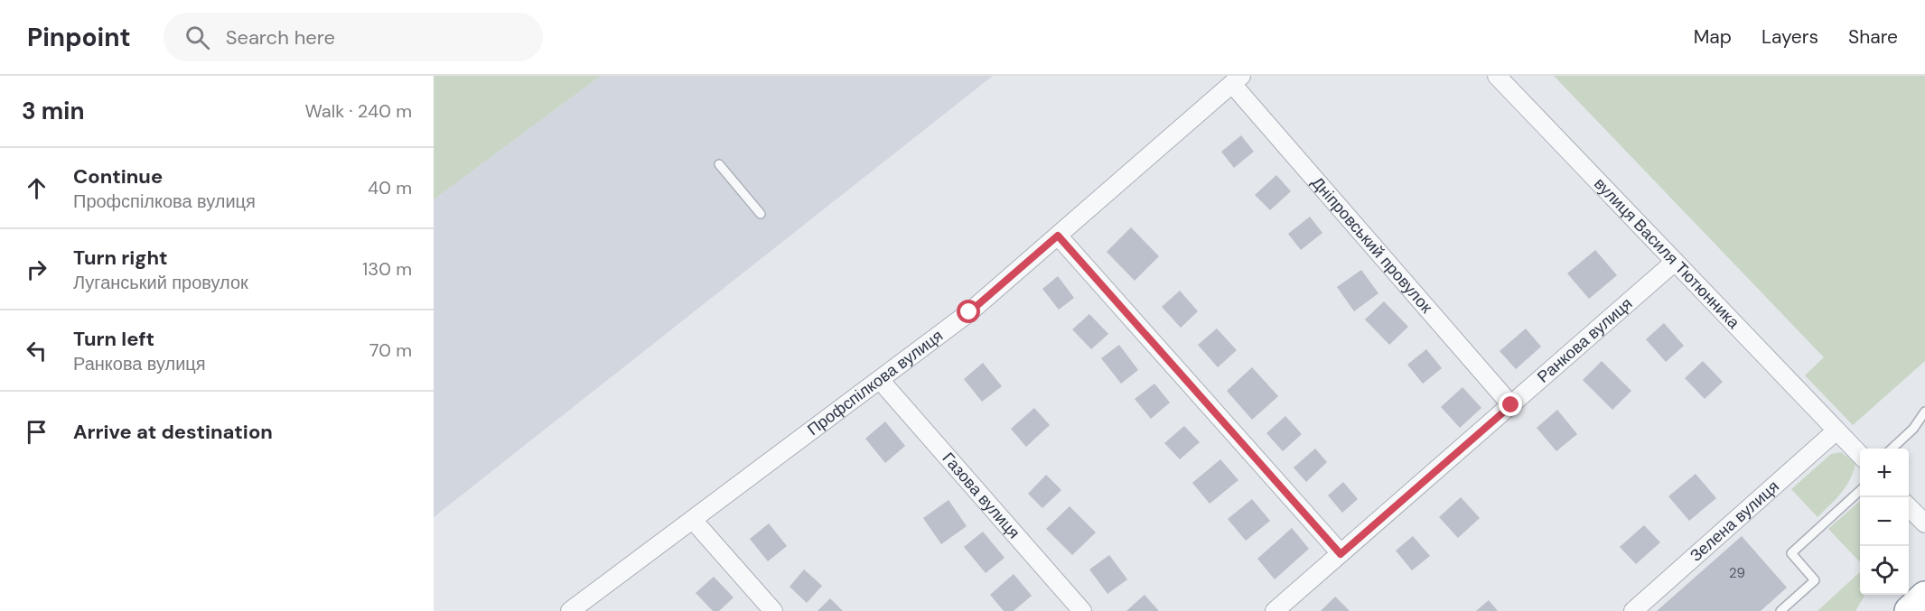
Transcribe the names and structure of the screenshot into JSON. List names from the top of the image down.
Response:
{
  "streets": {
    "street": [
      "Дніпровський провулок",
      "вулиця Василя Тютюнника",
      "Ранкова вулиця",
      "Профспілкова вулиця",
      "Газова вулиця",
      "Зелена вулиця"
    ]
  },
  "crossings": [
    ["Дніпровський провулок", "Ранкова вулиця"],
    ["Дніпровський провулок", "Профспілкова вулиця"],
    ["вулиця Василя Тютюнника", "Ранкова вулиця"],
    ["вулиця Василя Тютюнника", "Зелена вулиця"],
    ["Профспілкова вулиця", "Газова вулиця"]
  ],
  "house_numbers": ["29"],
  "page": {
    "header": "Pinpoint",
    "search": "Search here",
    "nav": ["Map", "Layers", "Share"],
    "heading": ["3 min", "Walk · 240 m"],
    "list": [
      ["Continue", "Профспілкова вулиця", "40 m"],
      ["Turn right", "Луганський провулок", "130 m"],
      ["Turn left", "Ранкова вулиця", "70 m"],
      "Arrive at destination"
    ],
    "map_buttons": ["+", "−"]
  }
}
